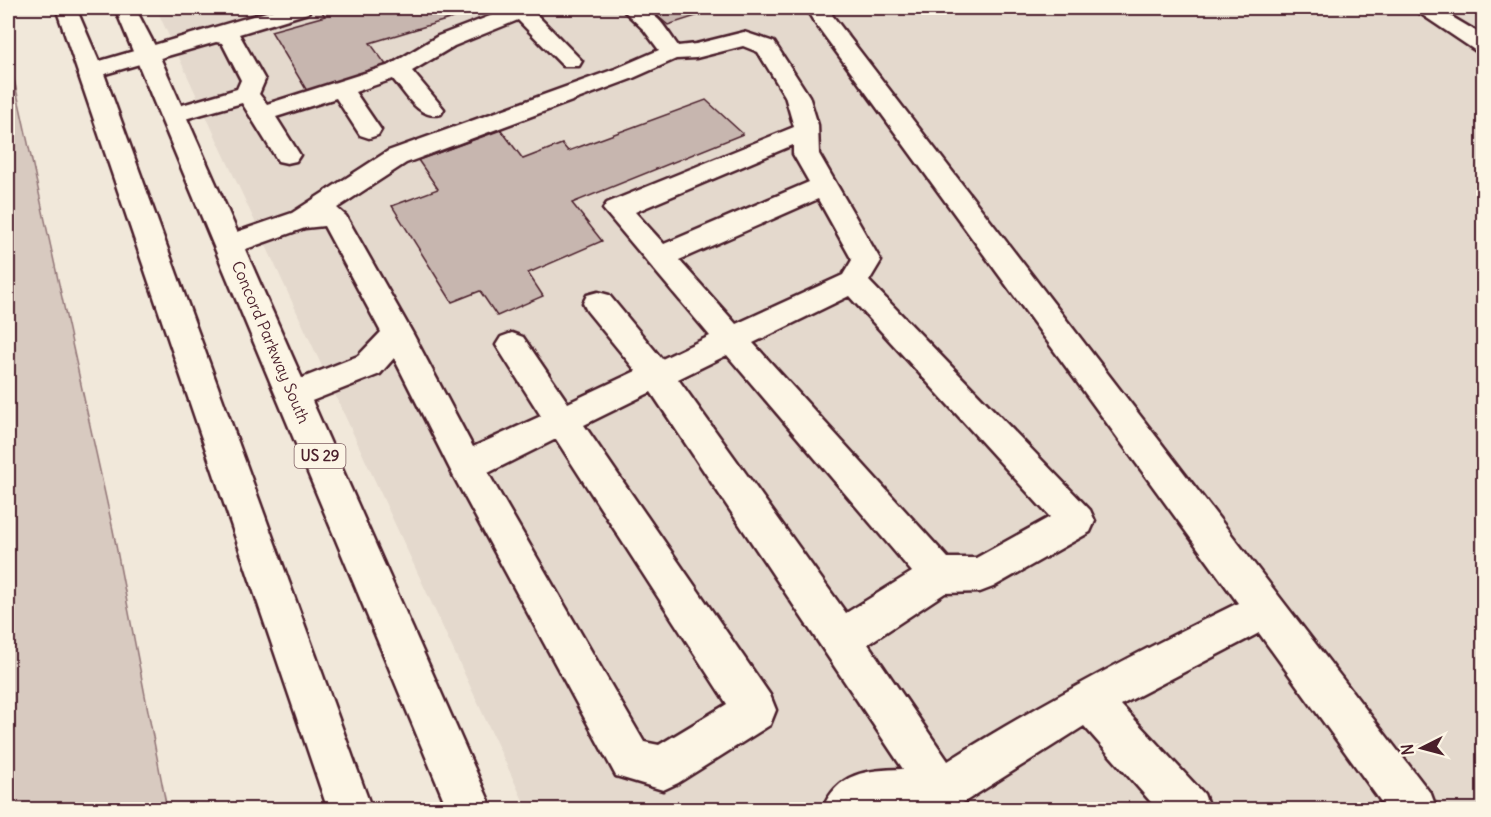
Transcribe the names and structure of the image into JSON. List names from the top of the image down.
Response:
{
  "streets": {
    "main road": ["Concord Parkway South", "US 29"]
  },
  "north": "left"
}
